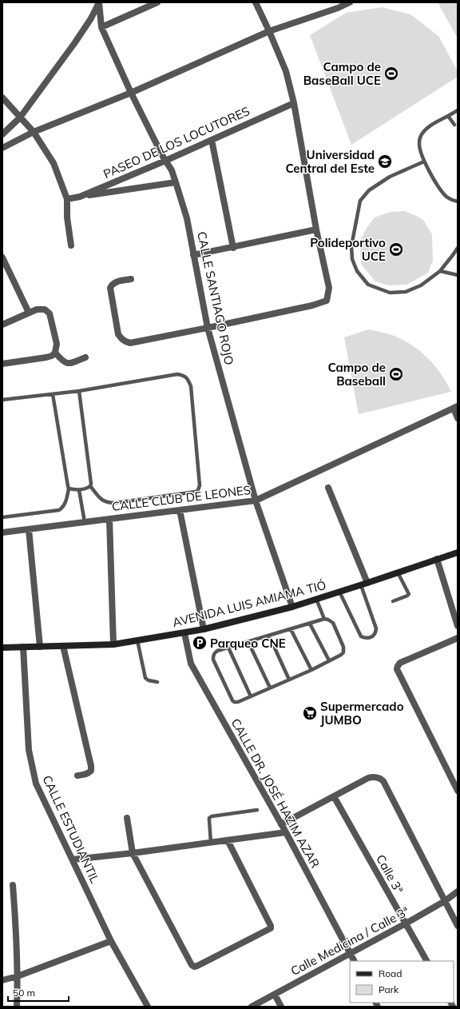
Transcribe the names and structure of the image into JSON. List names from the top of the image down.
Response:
{
  "streets": {
    "main road": ["AVENIDA LUIS AMIAMA TIÓ"],
    "street": [
      "PASEO DE LOS LOCUTORES",
      "CALLE SANTIAGO ROJO",
      "CALLE CLUB DE LEONES",
      "CALLE DR. JOSÉ HAZIM AZAR",
      "CALLE ESTUDIANTIL",
      "Calle 3ª",
      "Calle Medicina / Calle 3ª"
    ]
  },
  "crossings": [
    ["PASEO DE LOS LOCUTORES", "CALLE SANTIAGO ROJO"],
    ["CALLE SANTIAGO ROJO", "CALLE CLUB DE LEONES"],
    ["CALLE SANTIAGO ROJO", "AVENIDA LUIS AMIAMA TIÓ"],
    ["AVENIDA LUIS AMIAMA TIÓ", "CALLE DR. JOSÉ HAZIM AZAR"],
    ["AVENIDA LUIS AMIAMA TIÓ", "CALLE ESTUDIANTIL"],
    ["CALLE DR. JOSÉ HAZIM AZAR", "Calle Medicina / Calle 3ª"],
    ["Calle 3ª", "Calle Medicina / Calle 3ª"]
  ],
  "places": {
    "sports": ["Campo de BaseBall UCE", "Polideportivo UCE", "Campo de Baseball"],
    "school or university": ["Universidad Central del Este"],
    "parking": ["Parqueo CNE"],
    "supermarket": ["Supermercado JUMBO"]
  },
  "legend": ["Road", "Park"],
  "scale_bar": "50 m"
}
